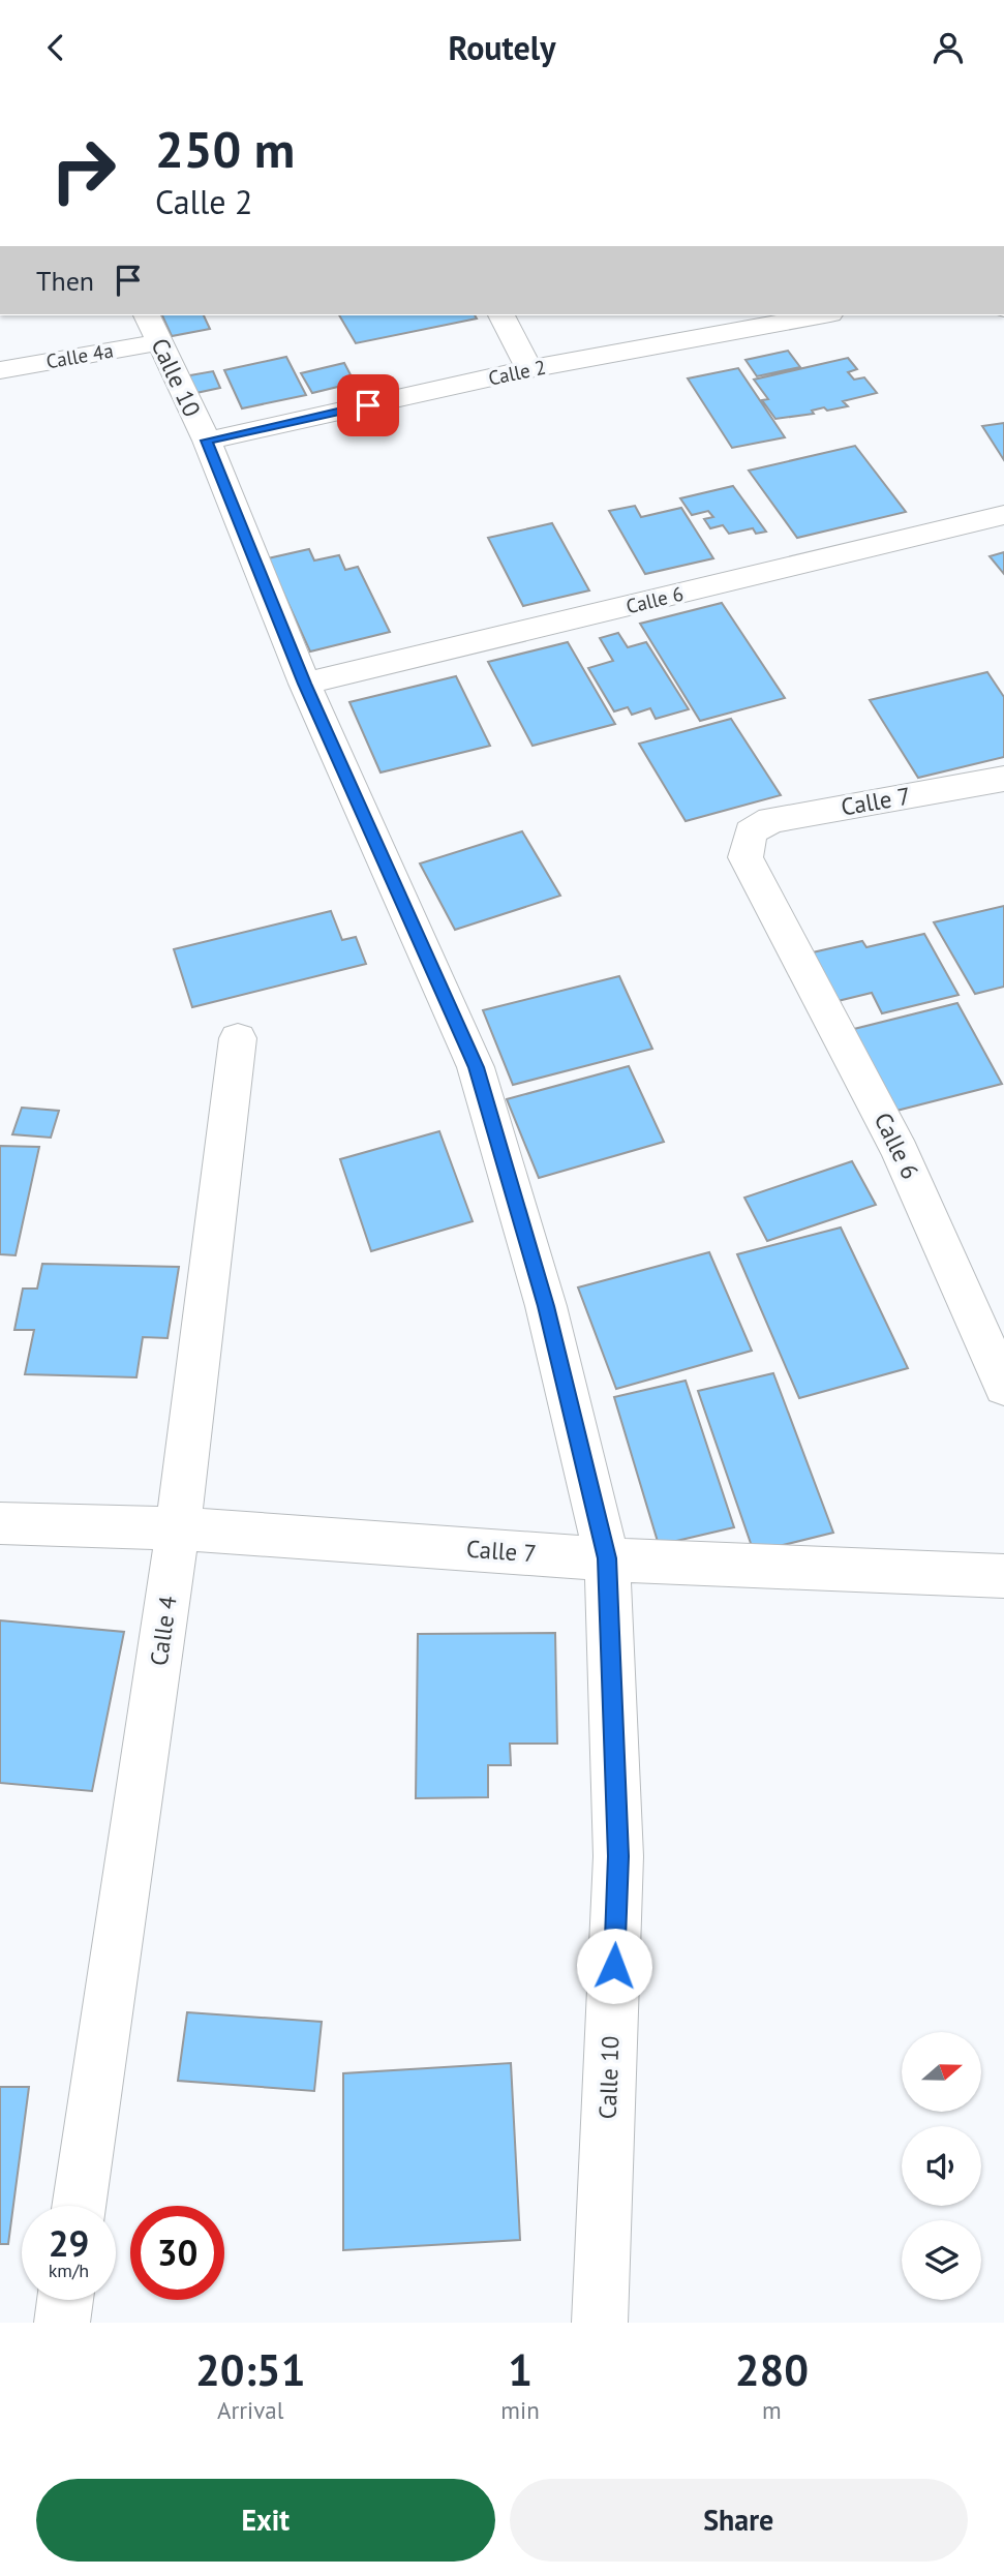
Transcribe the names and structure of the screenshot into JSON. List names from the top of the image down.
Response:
{
  "streets": {
    "street": [
      "Calle 4a",
      "Calle 2",
      "Calle 10",
      "Calle 6",
      "Calle 7",
      "Calle 4"
    ]
  },
  "crossings": [
    ["Calle 4a", "Calle 10"],
    ["Calle 2", "Calle 10"],
    ["Calle 10", "Calle 6"],
    ["Calle 10", "Calle 7"],
    ["Calle 6", "Calle 7"],
    ["Calle 7", "Calle 4"]
  ],
  "north": "right",
  "page": {
    "header": "Routely",
    "turn": ["250 m", "Calle 2"],
    "then": "Then",
    "speed": "29 km/h",
    "limit": "30",
    "eta": [
      "20:51",
      "Arrival",
      "1",
      "min",
      "280",
      "m"
    ],
    "buttons": ["Exit", "Share"]
  }
}
